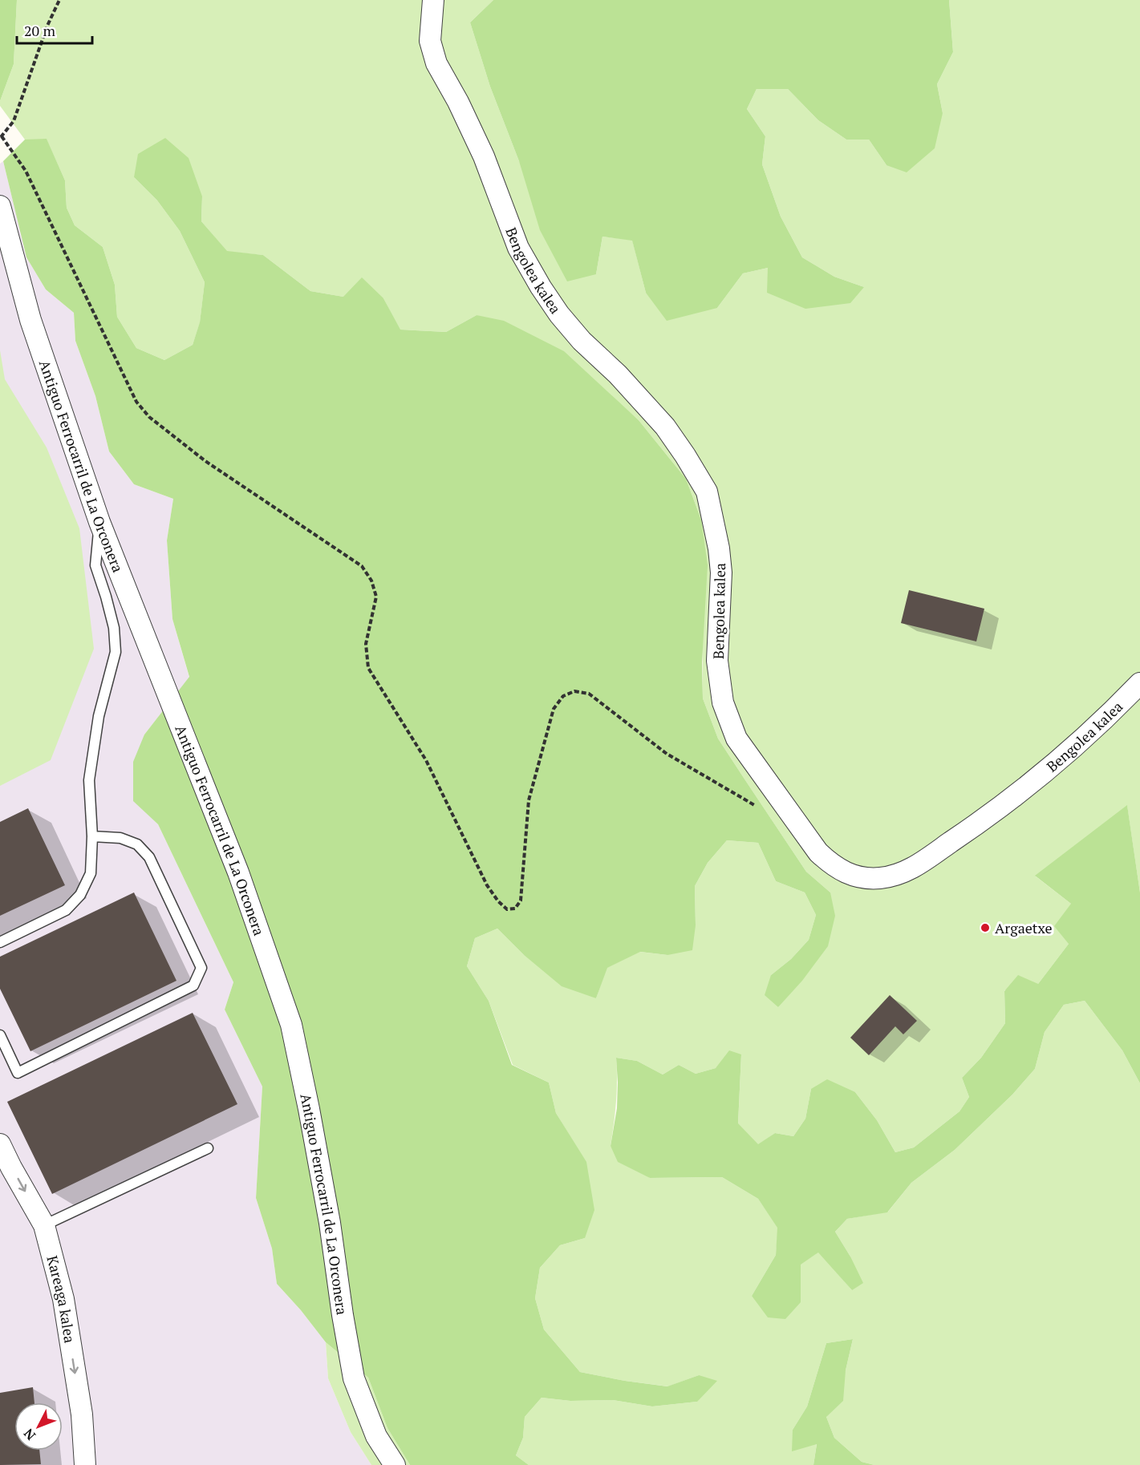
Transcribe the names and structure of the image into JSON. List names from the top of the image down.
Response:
{
  "streets": {
    "street": ["Bengolea kalea", "Antiguo Ferrocarril de La Orconera", "Kareaga kalea"]
  },
  "one_way": ["Kareaga kalea"],
  "places": ["Argaetxe"],
  "scale_bar": "20 m",
  "north": "bottom left"
}
